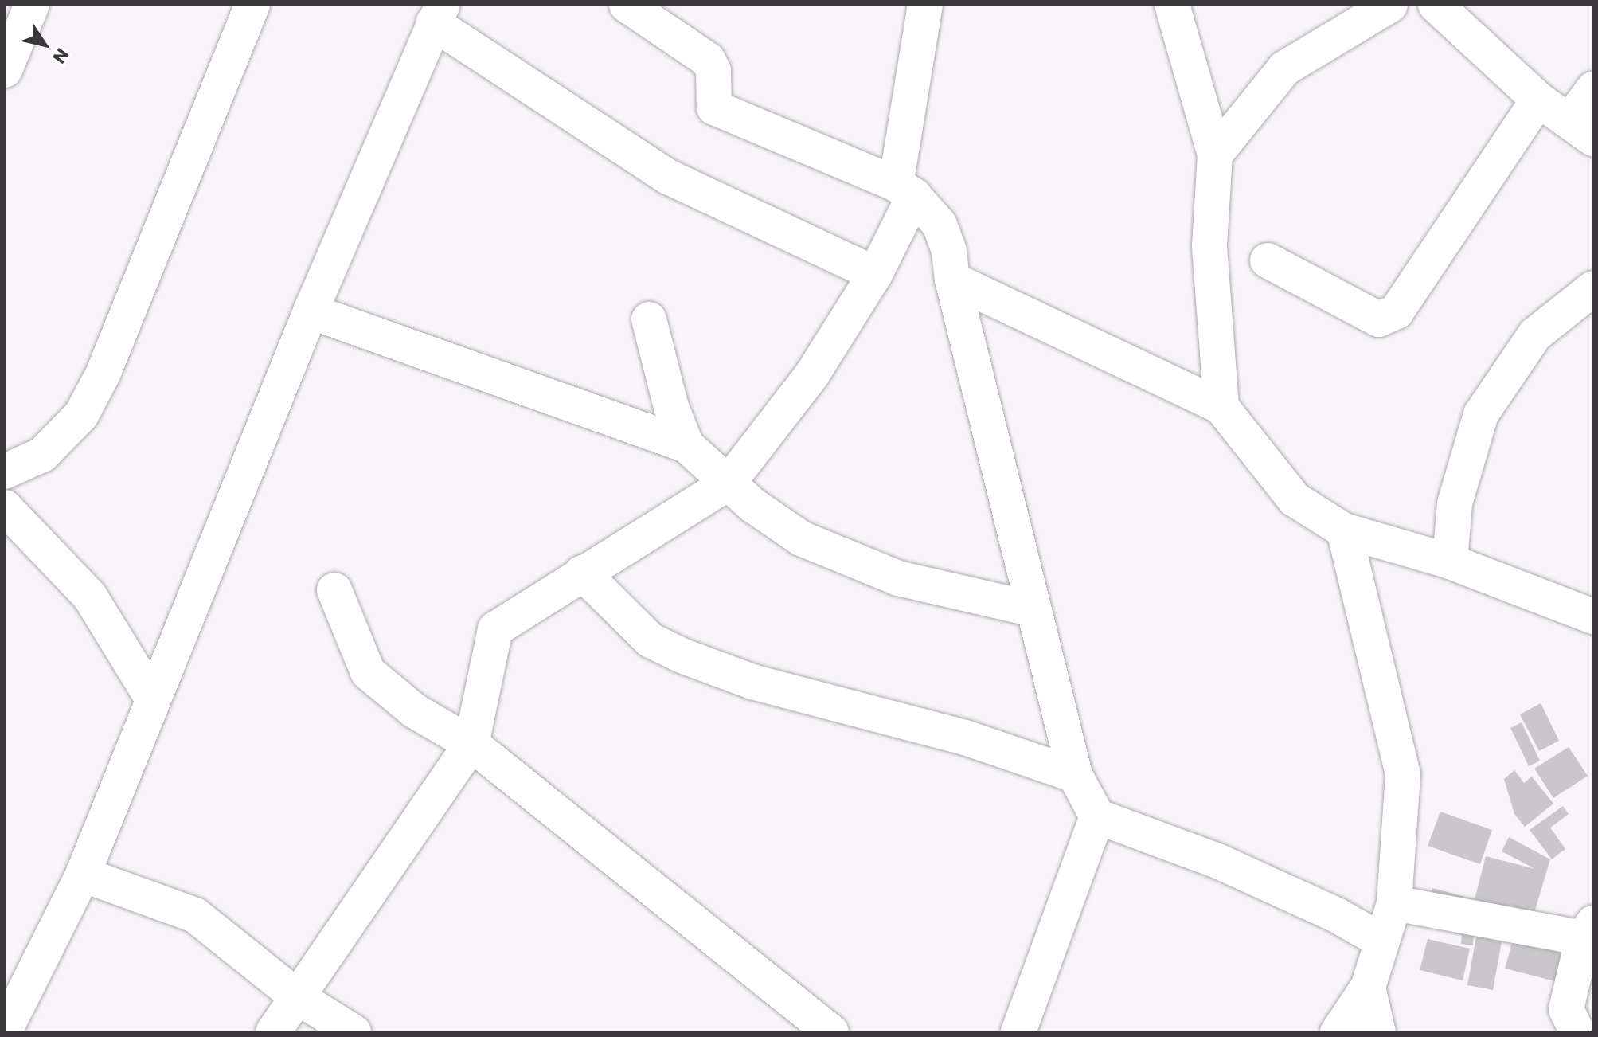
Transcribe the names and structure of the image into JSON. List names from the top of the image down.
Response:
{
  "north": "bottom right"
}
